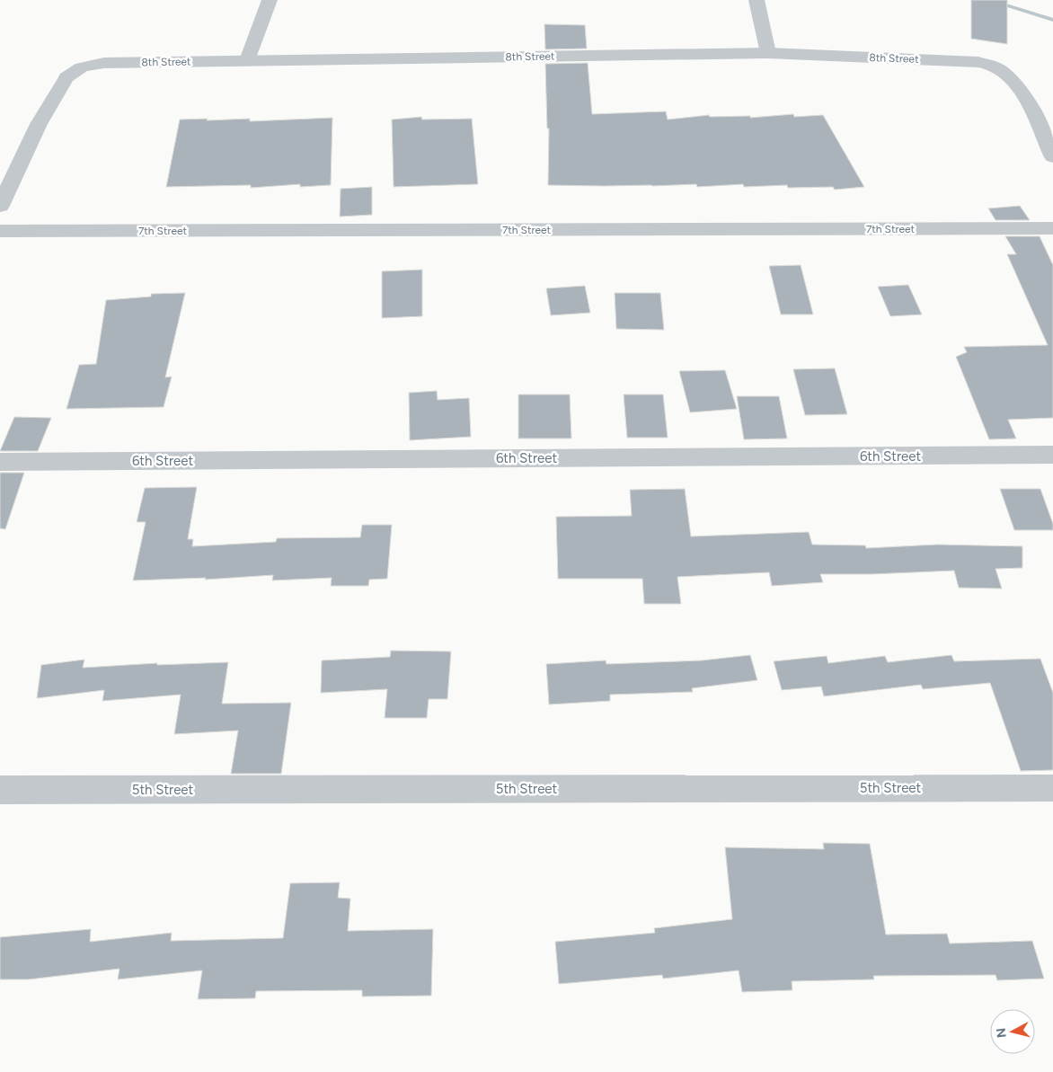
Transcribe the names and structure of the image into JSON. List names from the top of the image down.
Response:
{
  "streets": {
    "street": [
      "8th Street",
      "7th Street",
      "6th Street",
      "5th Street"
    ]
  },
  "north": "left"
}
